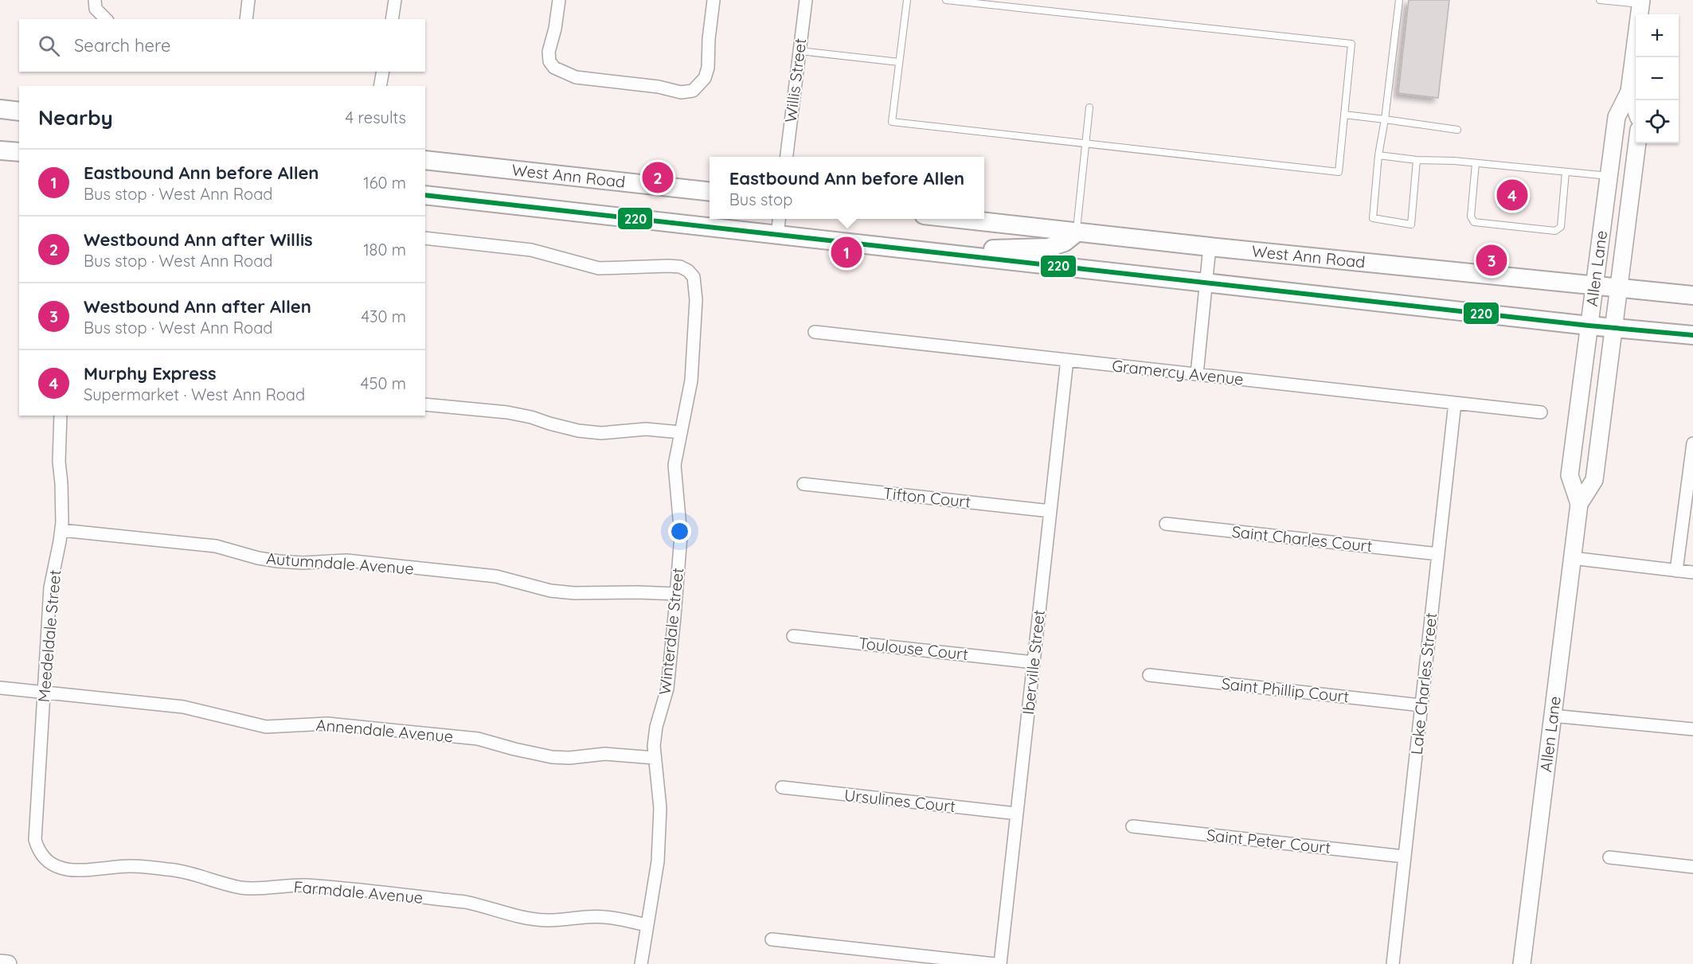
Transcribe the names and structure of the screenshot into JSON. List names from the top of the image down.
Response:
{
  "streets": {
    "main road": ["West Ann Road", "Allen Lane"],
    "street": [
      "Willis Street",
      "Gramercy Avenue",
      "Tifton Court",
      "Saint Charles Court",
      "Autumndale Avenue",
      "Winterdale Street",
      "Meedeldale Street",
      "Toulouse Court",
      "Iberville Street",
      "Lake Charles Street",
      "Saint Phillip Court",
      "Annendale Avenue",
      "Ursulines Court",
      "Saint Peter Court",
      "Farmdale Avenue"
    ]
  },
  "crossings": [
    ["West Ann Road", "Allen Lane"],
    ["Gramercy Avenue", "Iberville Street"],
    ["Gramercy Avenue", "Lake Charles Street"],
    ["Tifton Court", "Iberville Street"],
    ["Saint Charles Court", "Lake Charles Street"],
    ["Autumndale Avenue", "Winterdale Street"],
    ["Autumndale Avenue", "Meedeldale Street"],
    ["Winterdale Street", "Annendale Avenue"],
    ["Winterdale Street", "Farmdale Avenue"],
    ["Meedeldale Street", "Annendale Avenue"],
    ["Meedeldale Street", "Farmdale Avenue"],
    ["Toulouse Court", "Iberville Street"],
    ["Iberville Street", "Ursulines Court"],
    ["Lake Charles Street", "Saint Phillip Court"],
    ["Lake Charles Street", "Saint Peter Court"]
  ],
  "lines": ["transit line 220"],
  "page": {
    "map_buttons": ["+", "−"],
    "search": "Search here",
    "heading": ["Nearby", "4 results"],
    "list": [
      {
        "mark": "1",
        "name": "Eastbound Ann before Allen",
        "note": "Bus stop · West Ann Road",
        "value": "160 m"
      },
      {
        "mark": "2",
        "name": "Westbound Ann after Willis",
        "note": "Bus stop · West Ann Road",
        "value": "180 m"
      },
      {
        "mark": "3",
        "name": "Westbound Ann after Allen",
        "note": "Bus stop · West Ann Road",
        "value": "430 m"
      },
      {
        "mark": "4",
        "name": "Murphy Express",
        "note": "Supermarket · West Ann Road",
        "value": "450 m"
      }
    ],
    "popup": ["Eastbound Ann before Allen", "Bus stop"],
    "pins": [
      "2",
      "4",
      "1",
      "3"
    ]
  }
}
